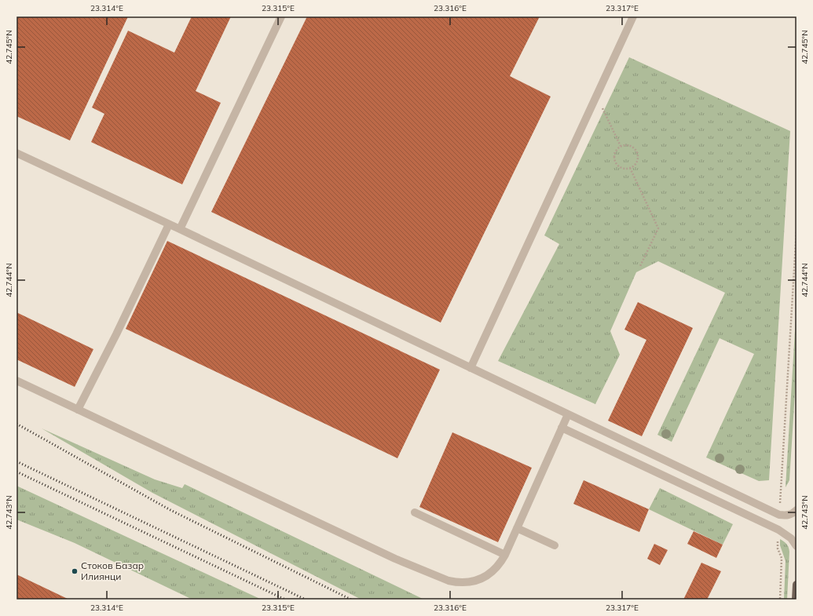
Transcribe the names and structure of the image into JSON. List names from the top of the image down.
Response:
{
  "places": ["Стоков Базар Илиянци"],
  "coordinates": [
    "23.314°E",
    "23.315°E",
    "23.316°E",
    "23.317°E",
    "42.745°N",
    "42.744°N",
    "42.743°N"
  ]
}
